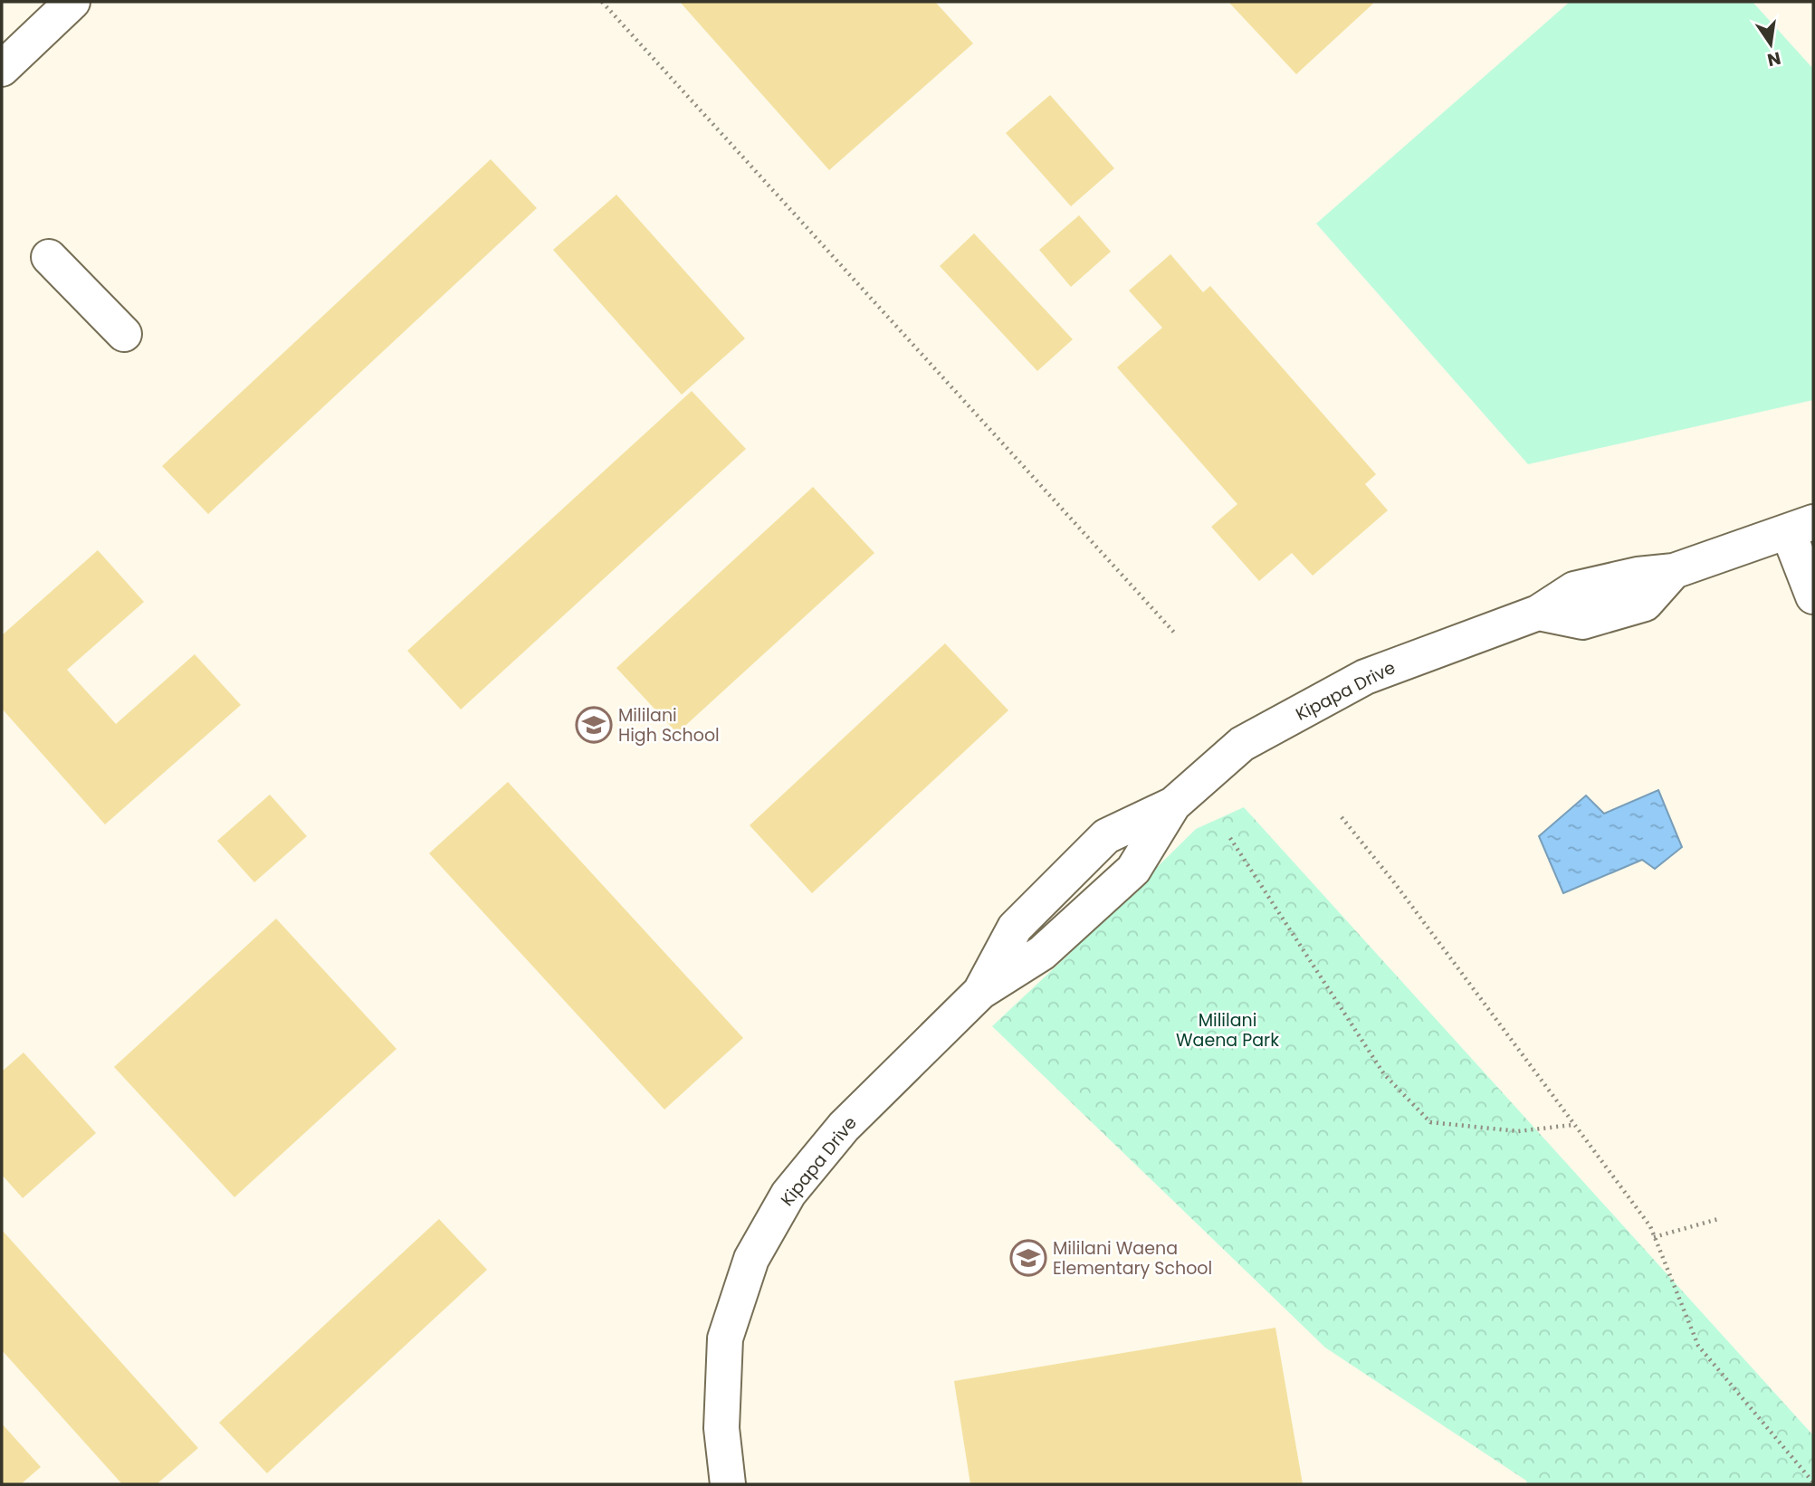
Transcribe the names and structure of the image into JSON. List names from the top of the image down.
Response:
{
  "streets": {
    "street": ["Kipapa Drive"]
  },
  "parks": ["Mililani Waena Park"],
  "places": {
    "school or university": ["Mililani High School", "Mililani Waena Elementary School"]
  },
  "north": "bottom"
}
